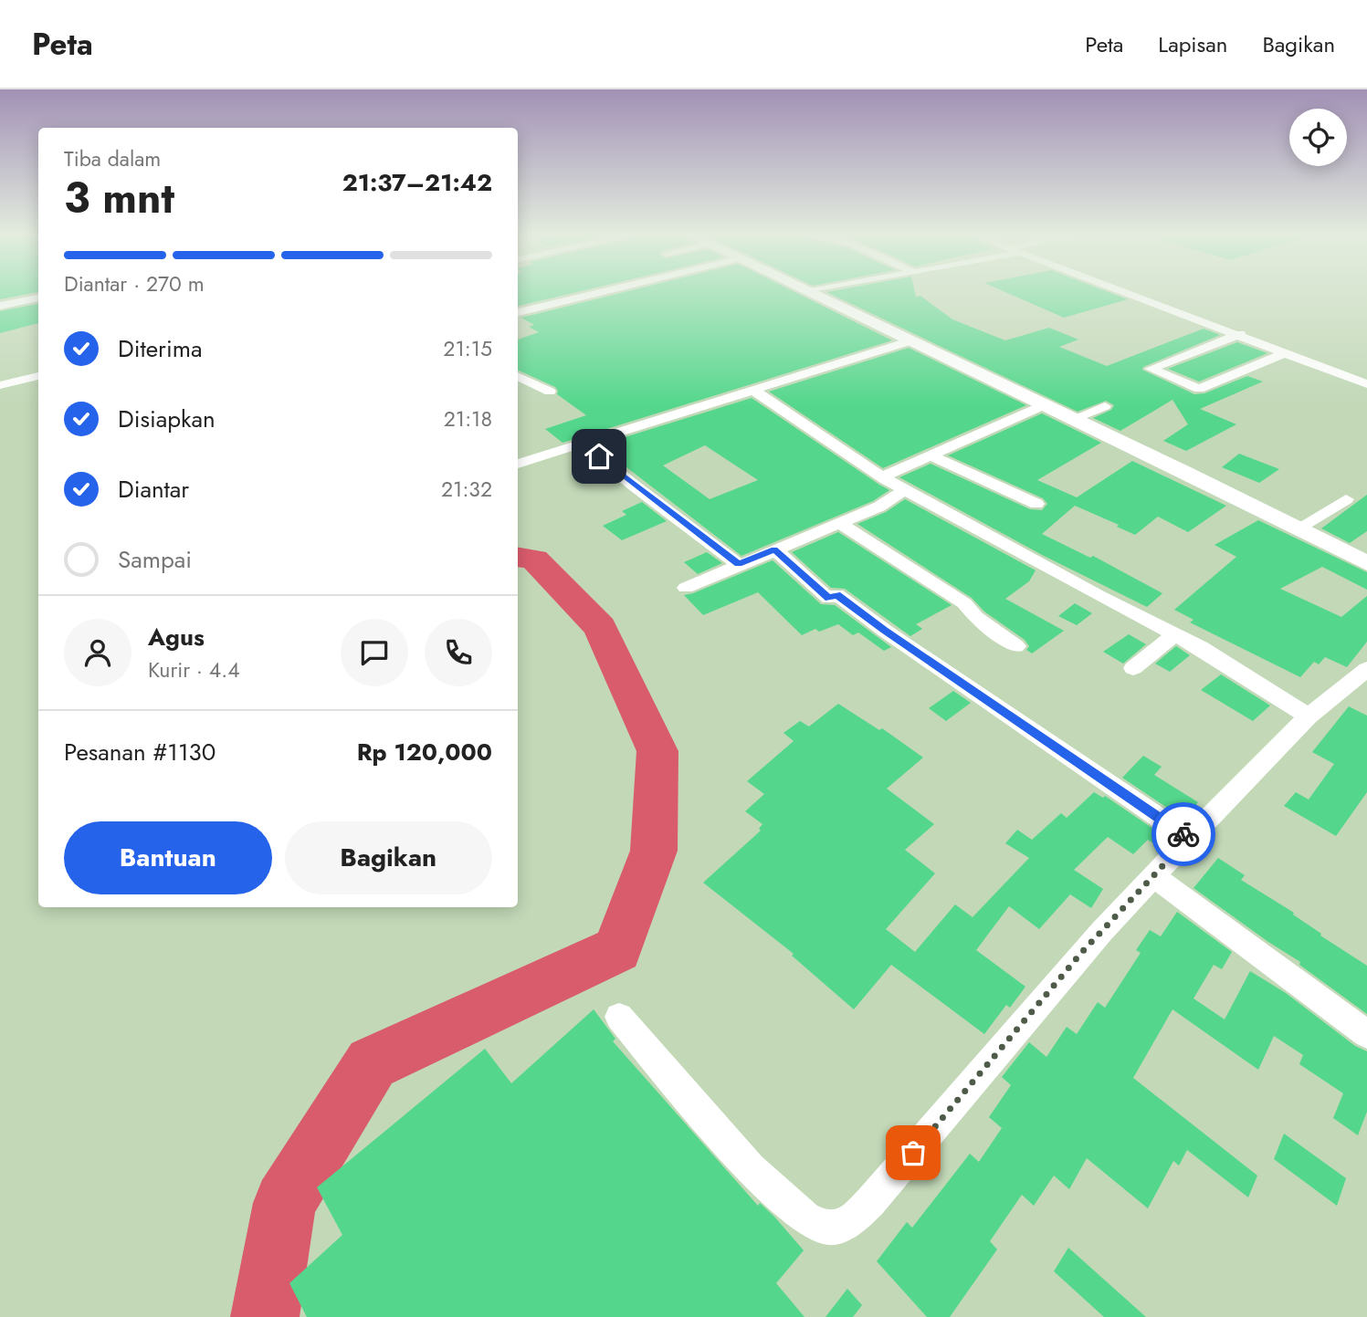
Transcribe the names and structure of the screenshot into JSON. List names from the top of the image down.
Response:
{
  "page": {
    "header": "Peta",
    "nav": ["Peta", "Lapisan", "Bagikan"],
    "heading": ["3 mnt", "Tiba dalam", "21:37–21:42"],
    "panel": [
      "Agus",
      "Kurir · 4.4",
      "Pesanan #1130",
      "Rp 120,000"
    ],
    "bar": "Diantar · 270 m",
    "list": [
      ["Diterima", "21:15"],
      ["Disiapkan", "21:18"],
      ["Diantar", "21:32"],
      "Sampai"
    ],
    "buttons": ["Bantuan", "Bagikan"]
  }
}
